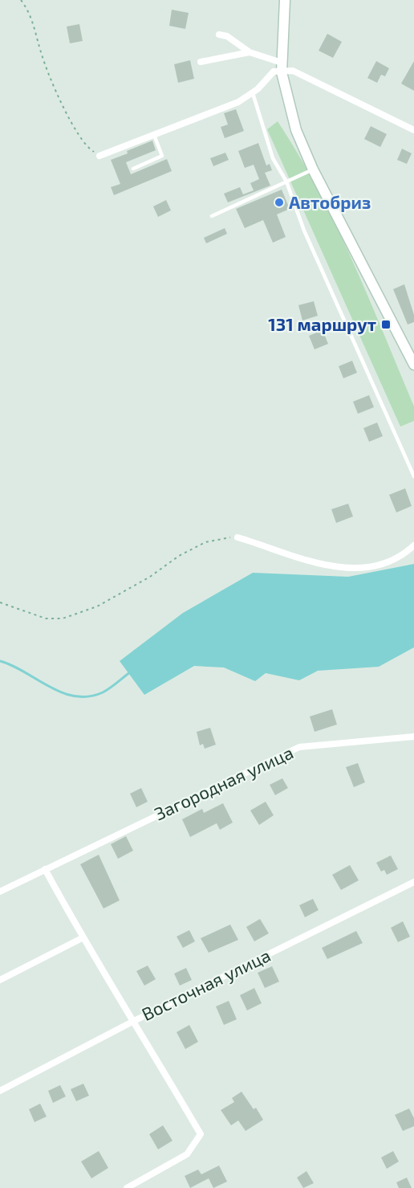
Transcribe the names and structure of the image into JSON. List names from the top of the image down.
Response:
{
  "streets": {
    "street": ["Загородная улица", "Восточная улица"]
  },
  "places": {
    "other": ["Автобриз"],
    "transit": ["131 маршрут"]
  }
}
